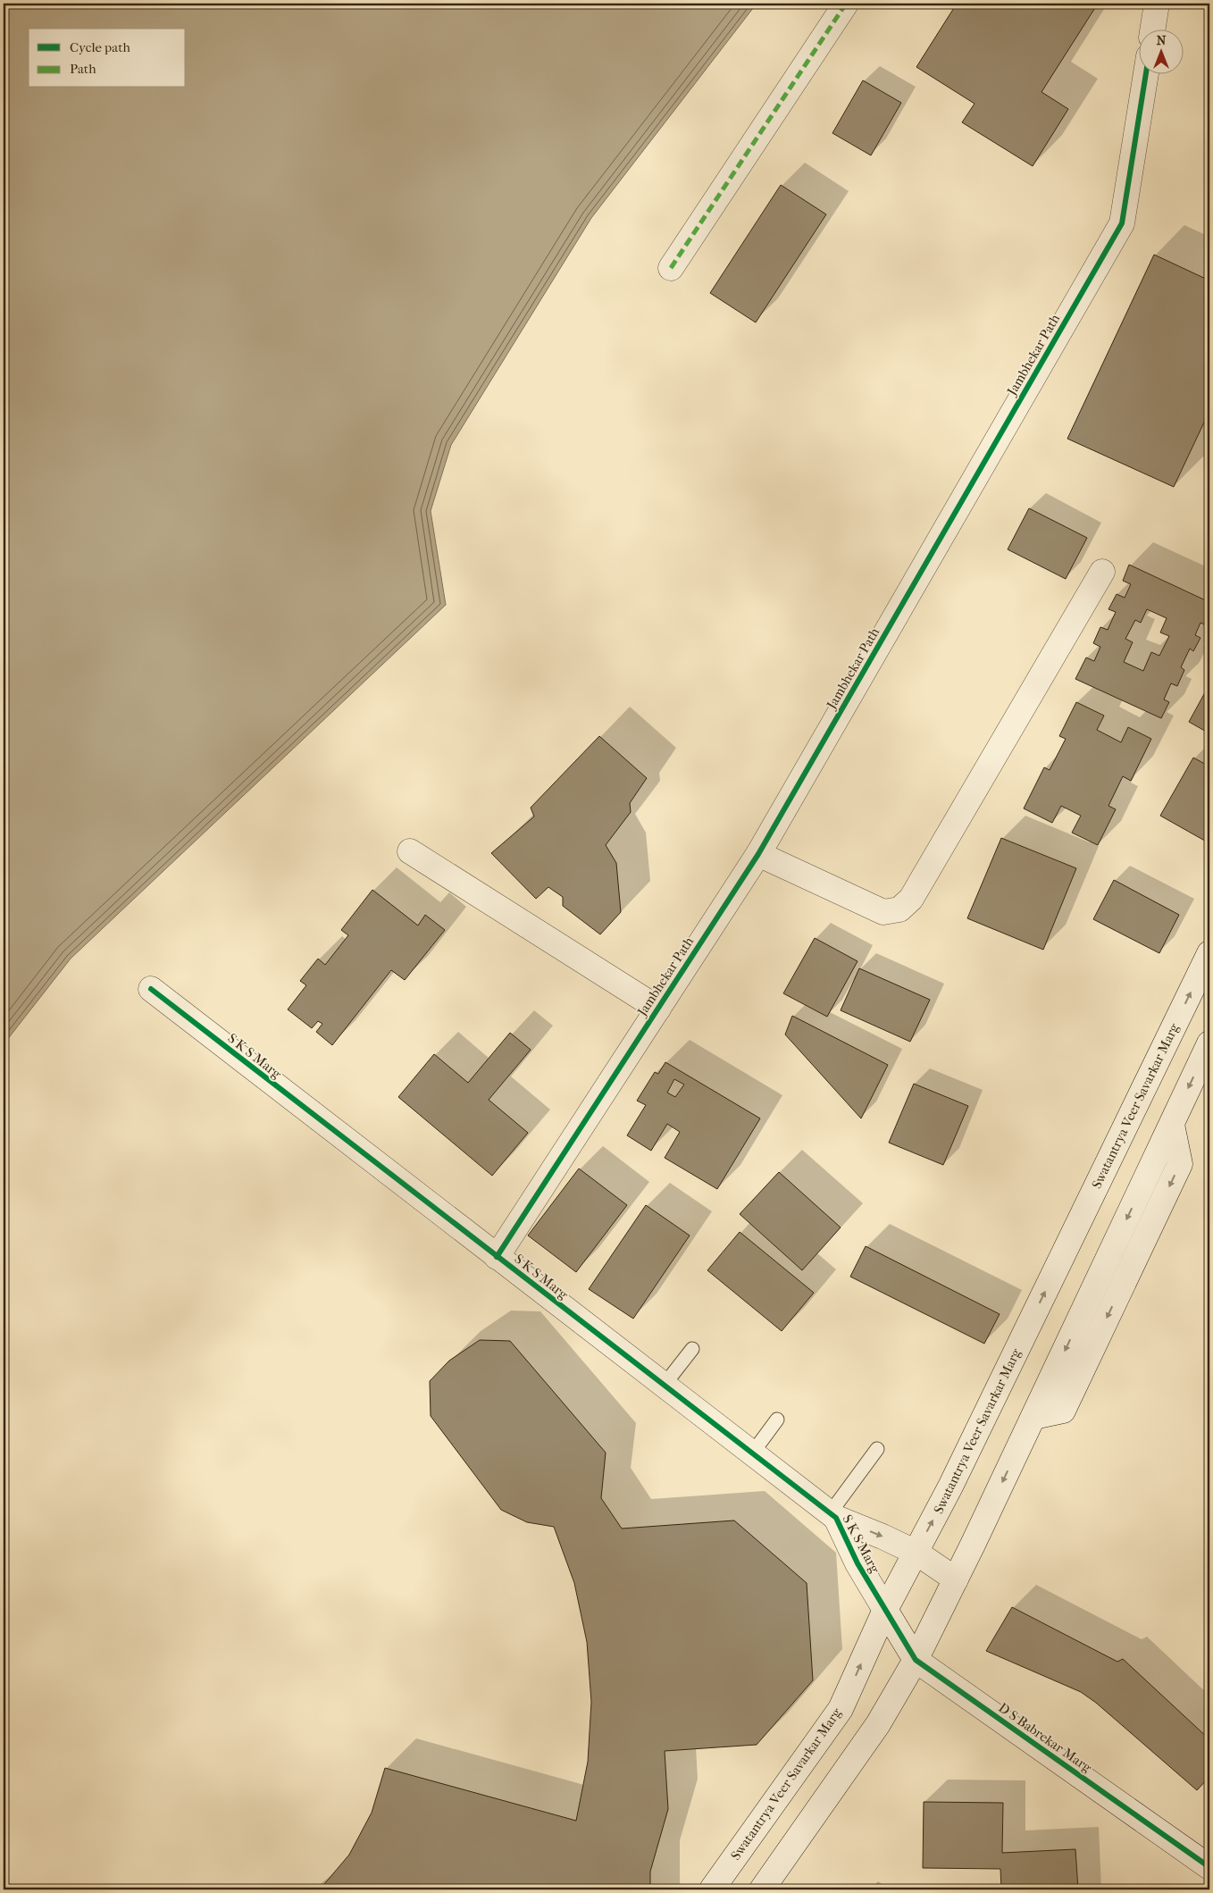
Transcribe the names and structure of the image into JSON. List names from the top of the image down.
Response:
{
  "streets": {
    "street": [
      "Jambhekar Path",
      "S K S Marg",
      "Swatantrya Veer Savarkar Marg",
      "D S Babrekar Marg"
    ]
  },
  "crossings": [
    ["Jambhekar Path", "S K S Marg"],
    ["S K S Marg", "Swatantrya Veer Savarkar Marg"],
    ["S K S Marg", "D S Babrekar Marg"],
    ["Swatantrya Veer Savarkar Marg", "D S Babrekar Marg"]
  ],
  "legend": ["Cycle path", "Path"],
  "north": "top"
}
